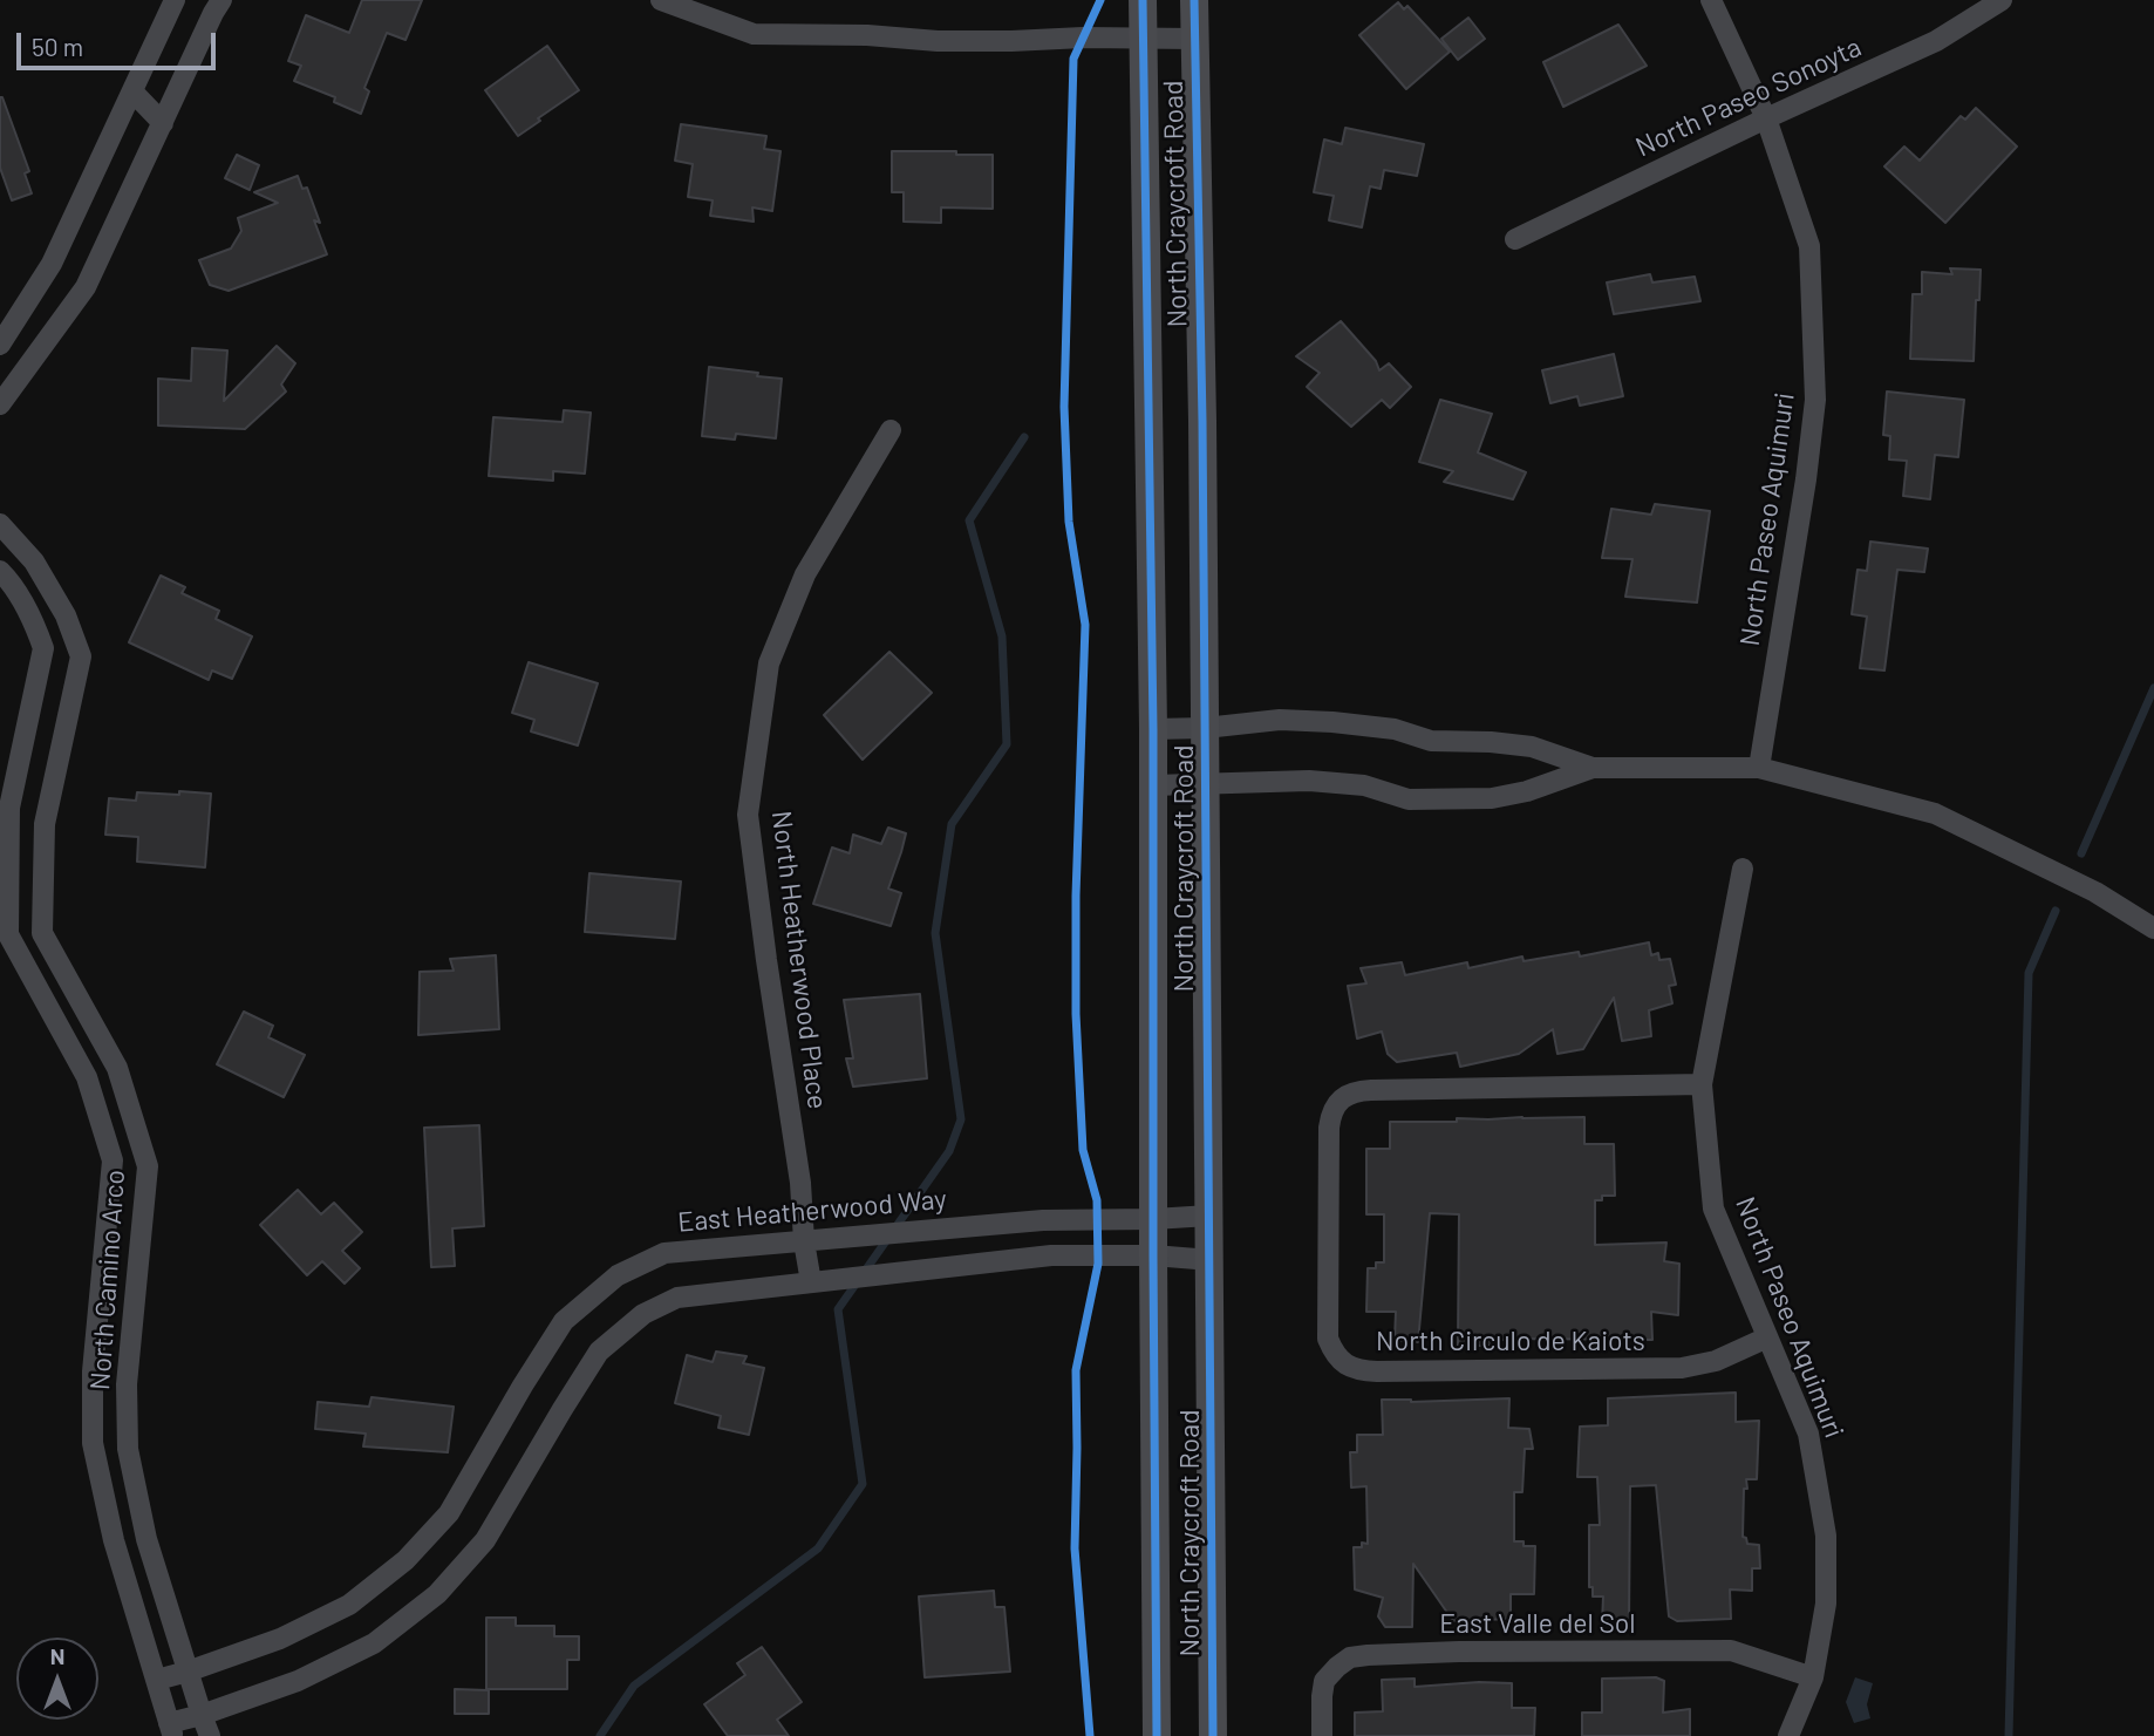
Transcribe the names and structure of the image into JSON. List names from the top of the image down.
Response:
{
  "streets": {
    "main road": ["North Craycroft Road"],
    "street": [
      "North Paseo Sonoyta",
      "North Paseo Aquimuri",
      "North Heatherwood Place",
      "East Heatherwood Way",
      "North Camino Arco",
      "North Circulo de Kaiots",
      "East Valle del Sol"
    ]
  },
  "crossings": [
    ["North Paseo Sonoyta", "North Paseo Aquimuri"],
    ["North Craycroft Road", "East Heatherwood Way"],
    ["North Paseo Aquimuri", "North Circulo de Kaiots"],
    ["North Paseo Aquimuri", "East Valle del Sol"],
    ["North Heatherwood Place", "East Heatherwood Way"],
    ["East Heatherwood Way", "North Camino Arco"]
  ],
  "scale_bar": "50 m",
  "north": "top"
}
